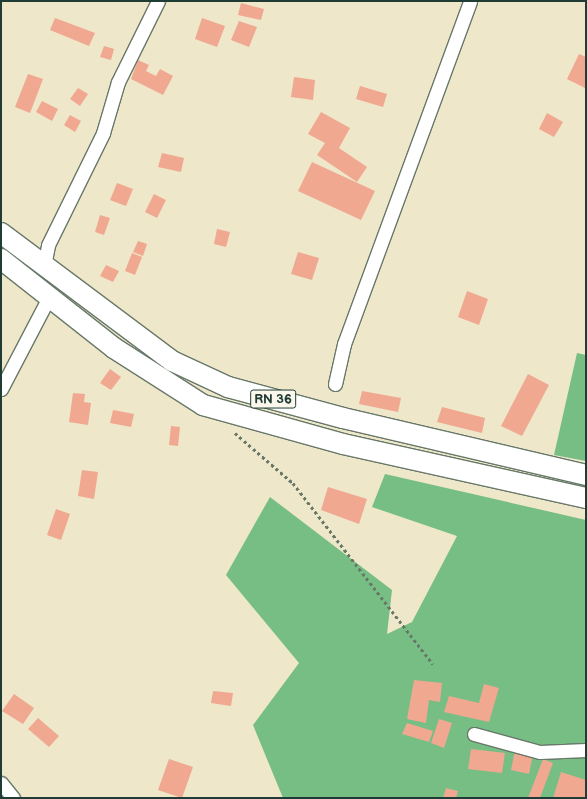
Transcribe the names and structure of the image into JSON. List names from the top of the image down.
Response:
{
  "streets": {
    "main road": ["RN 36"]
  }
}
